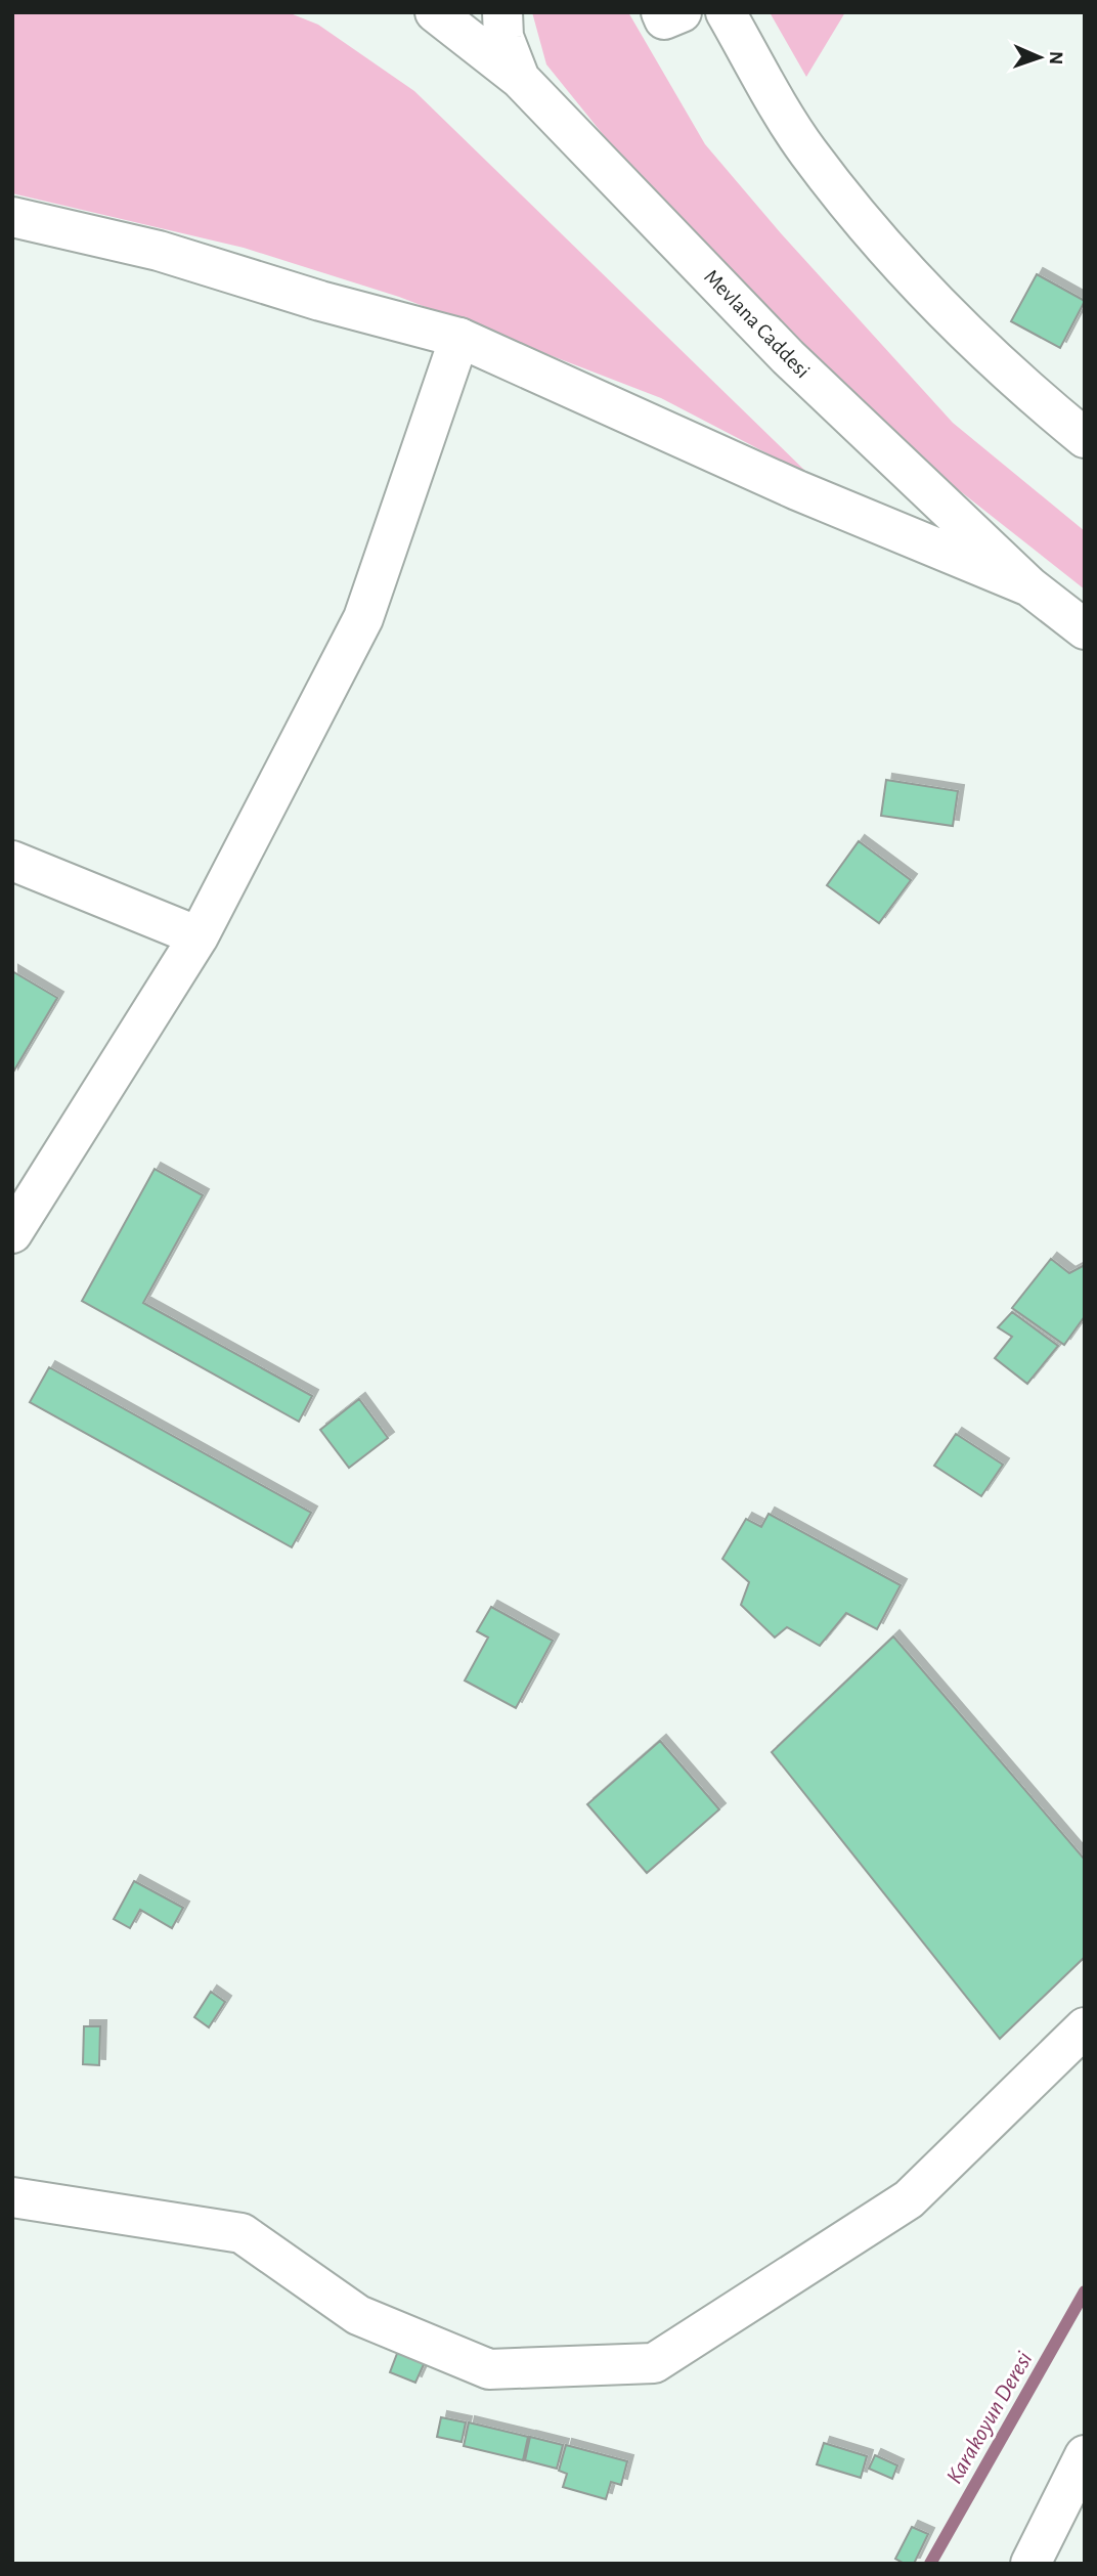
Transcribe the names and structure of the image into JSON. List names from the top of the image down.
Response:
{
  "streets": {
    "main road": ["Mevlana Caddesi"]
  },
  "water": ["Karakoyun Deresi"],
  "north": "right"
}
